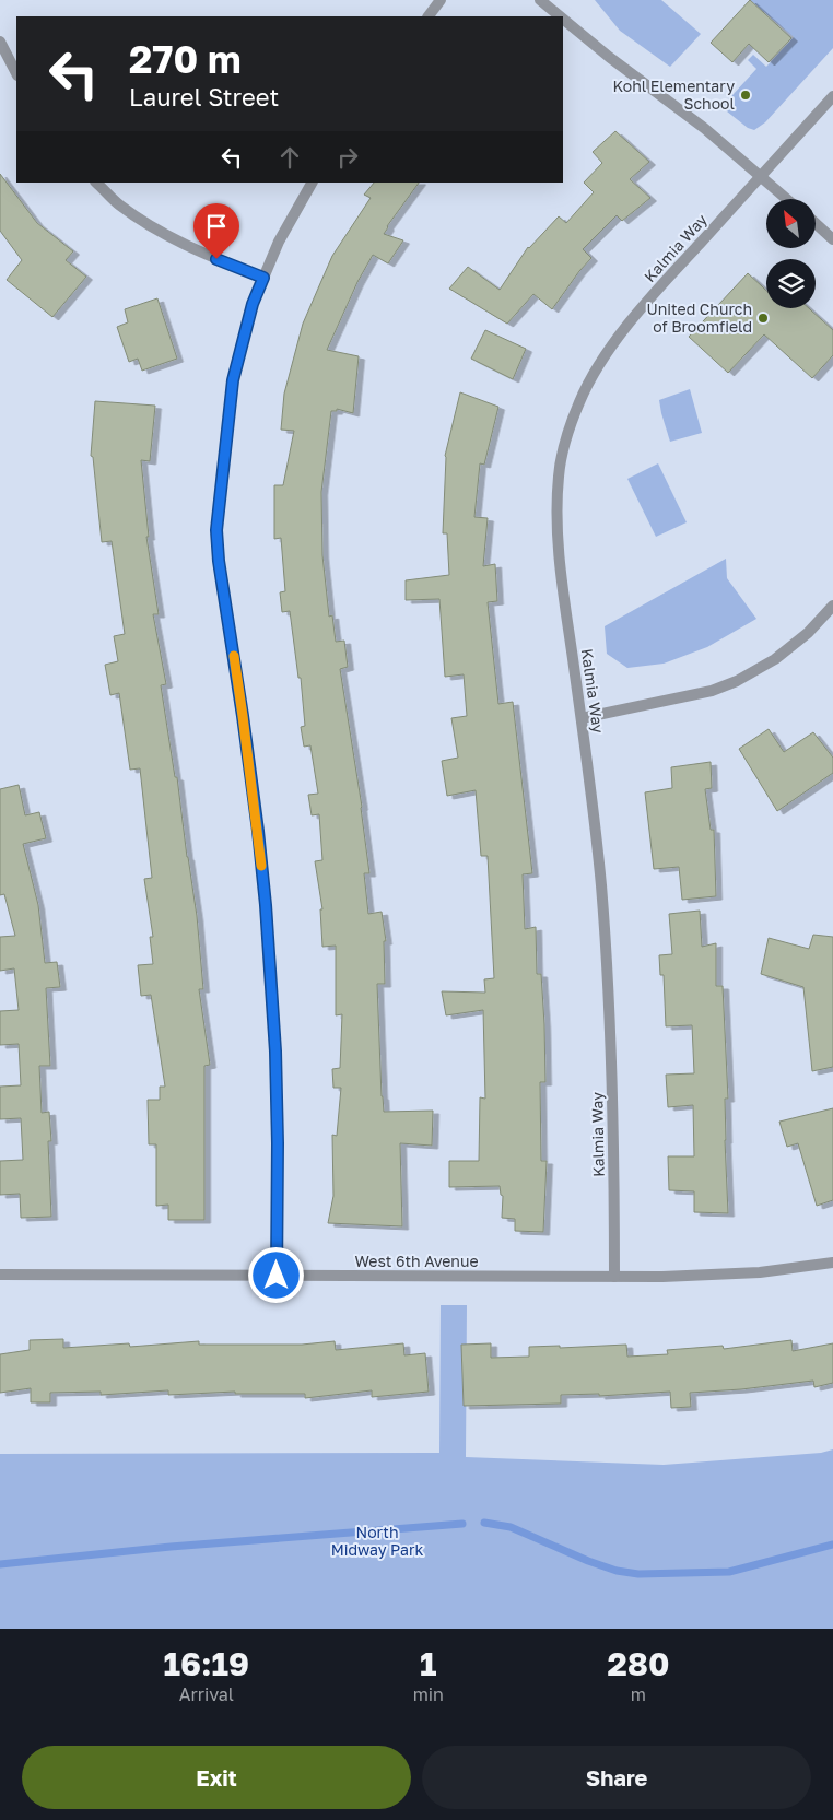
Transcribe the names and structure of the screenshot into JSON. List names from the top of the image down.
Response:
{
  "streets": {
    "street": ["Kalmia Way", "West 6th Avenue"]
  },
  "crossings": [
    ["Kalmia Way", "West 6th Avenue"]
  ],
  "parks": ["North Midway Park"],
  "places": ["Kohl Elementary School", "United Church of Broomfield"],
  "north": "top left",
  "page": {
    "turn": ["270 m", "Laurel Street"],
    "eta": [
      "16:19",
      "Arrival",
      "1",
      "min",
      "280",
      "m"
    ],
    "buttons": ["Exit", "Share"]
  }
}
